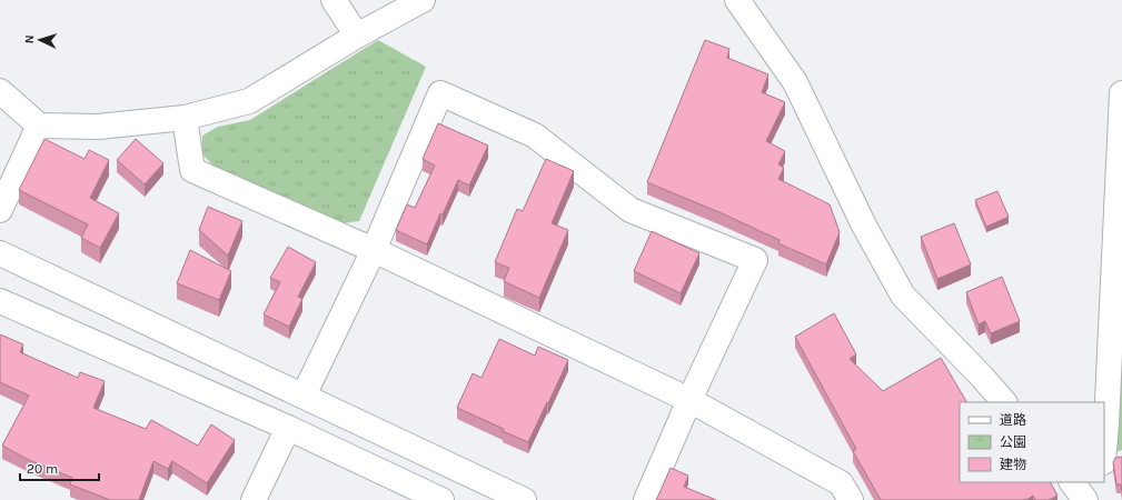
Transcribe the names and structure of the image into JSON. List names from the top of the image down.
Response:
{
  "legend": ["道路", "公園", "建物"],
  "scale_bar": "20 m",
  "north": "left"
}
